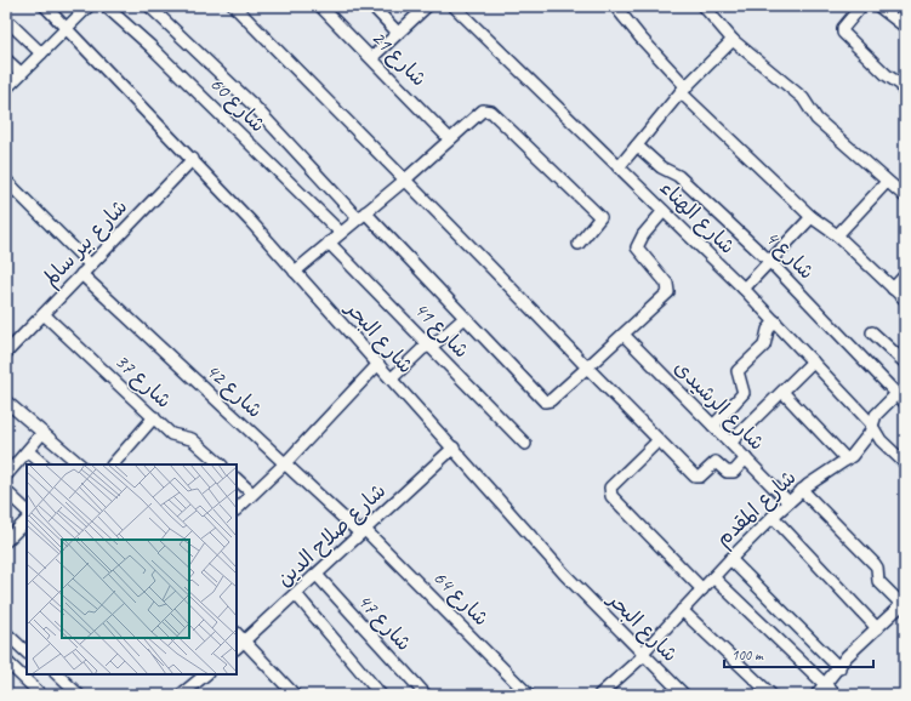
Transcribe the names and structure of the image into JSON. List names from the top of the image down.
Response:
{
  "streets": {
    "street": [
      "شارع 21",
      "شارع 60",
      "شارع الهناء",
      "شارع بير سالم",
      "شارع 4",
      "شارع 41",
      "شارع البحر",
      "شارع 37",
      "شارع 42",
      "شارع الرشيدى",
      "شارع المقدم",
      "شارع صلاح الدين",
      "شارع 64",
      "شارع 47"
    ]
  },
  "crossings": [
    ["شارع الهناء", "شارع المقدم"],
    ["شارع بير سالم", "شارع البحر"],
    ["شارع بير سالم", "شارع 37"],
    ["شارع بير سالم", "شارع 42"],
    ["شارع 4", "شارع المقدم"],
    ["شارع البحر", "شارع المقدم"],
    ["شارع البحر", "شارع صلاح الدين"],
    ["شارع 42", "شارع صلاح الدين"],
    ["شارع 42", "شارع 64"],
    ["شارع الرشيدى", "شارع المقدم"],
    ["شارع صلاح الدين", "شارع 64"],
    ["شارع صلاح الدين", "شارع 47"]
  ],
  "scale_bar": "100 m"
}
